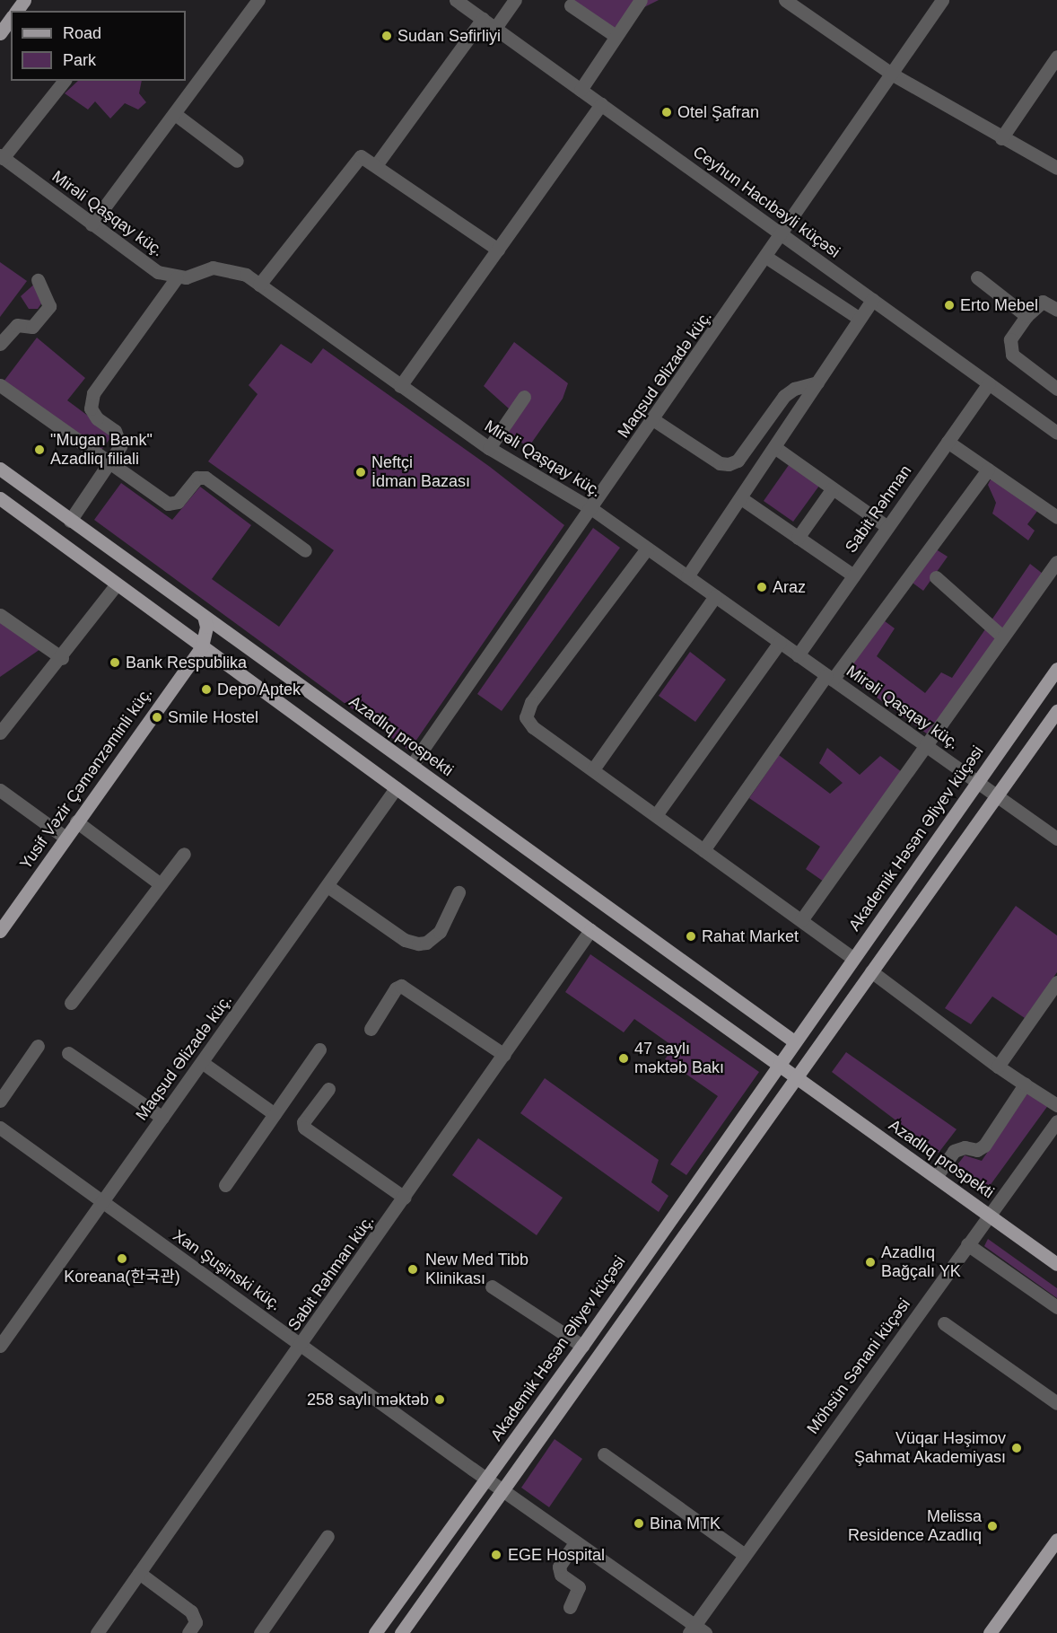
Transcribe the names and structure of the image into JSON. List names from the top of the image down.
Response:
{
  "streets": {
    "main road": ["Azadlıq prospekti", "Yusif Vəzir Çəmənzəminli küç.", "Akademik Həsən Əliyev küçəsi"],
    "street": [
      "Ceyhun Hacıbəyli küçəsi",
      "Mirəli Qaşqay küç.",
      "Maqsud Əlizadə küç.",
      "Sabit Rəhman",
      "Xan Şuşinski küç.",
      "Sabit Rəhman küç.",
      "Möhsün Sənani küçəsi"
    ]
  },
  "crossings": [
    ["Ceyhun Hacıbəyli küçəsi", "Maqsud Əlizadə küç."],
    ["Ceyhun Hacıbəyli küçəsi", "Sabit Rəhman"],
    ["Mirəli Qaşqay küç.", "Maqsud Əlizadə küç."],
    ["Mirəli Qaşqay küç.", "Sabit Rəhman"],
    ["Mirəli Qaşqay küç.", "Akademik Həsən Əliyev küçəsi"],
    ["Maqsud Əlizadə küç.", "Azadlıq prospekti"],
    ["Maqsud Əlizadə küç.", "Xan Şuşinski küç."],
    ["Azadlıq prospekti", "Akademik Həsən Əliyev küçəsi"],
    ["Azadlıq prospekti", "Sabit Rəhman küç."],
    ["Azadlıq prospekti", "Möhsün Sənani küçəsi"],
    ["Akademik Həsən Əliyev küçəsi", "Xan Şuşinski küç."],
    ["Xan Şuşinski küç.", "Sabit Rəhman küç."]
  ],
  "places": [
    "Sudan Səfirliyi",
    "Otel Şafran",
    "Erto Mebel",
    "\"Mugan Bank\" Azadliq filiali",
    "Neftçi İdman Bazası",
    "Araz",
    "Bank Respublika",
    "Depo Aptek",
    "Smile Hostel",
    "Rahat Market",
    "47 saylı məktəb Bakı",
    "Koreana(한국관)",
    "Azadlıq Bağçalı YK",
    "New Med Tibb Klinikası",
    "258 saylı məktəb",
    "Vüqar Həşimov Şahmat Akademiyası",
    "Bina MTK",
    "Melissa Residence Azadlıq",
    "EGE Hospital"
  ],
  "legend": ["Road", "Park"]
}
